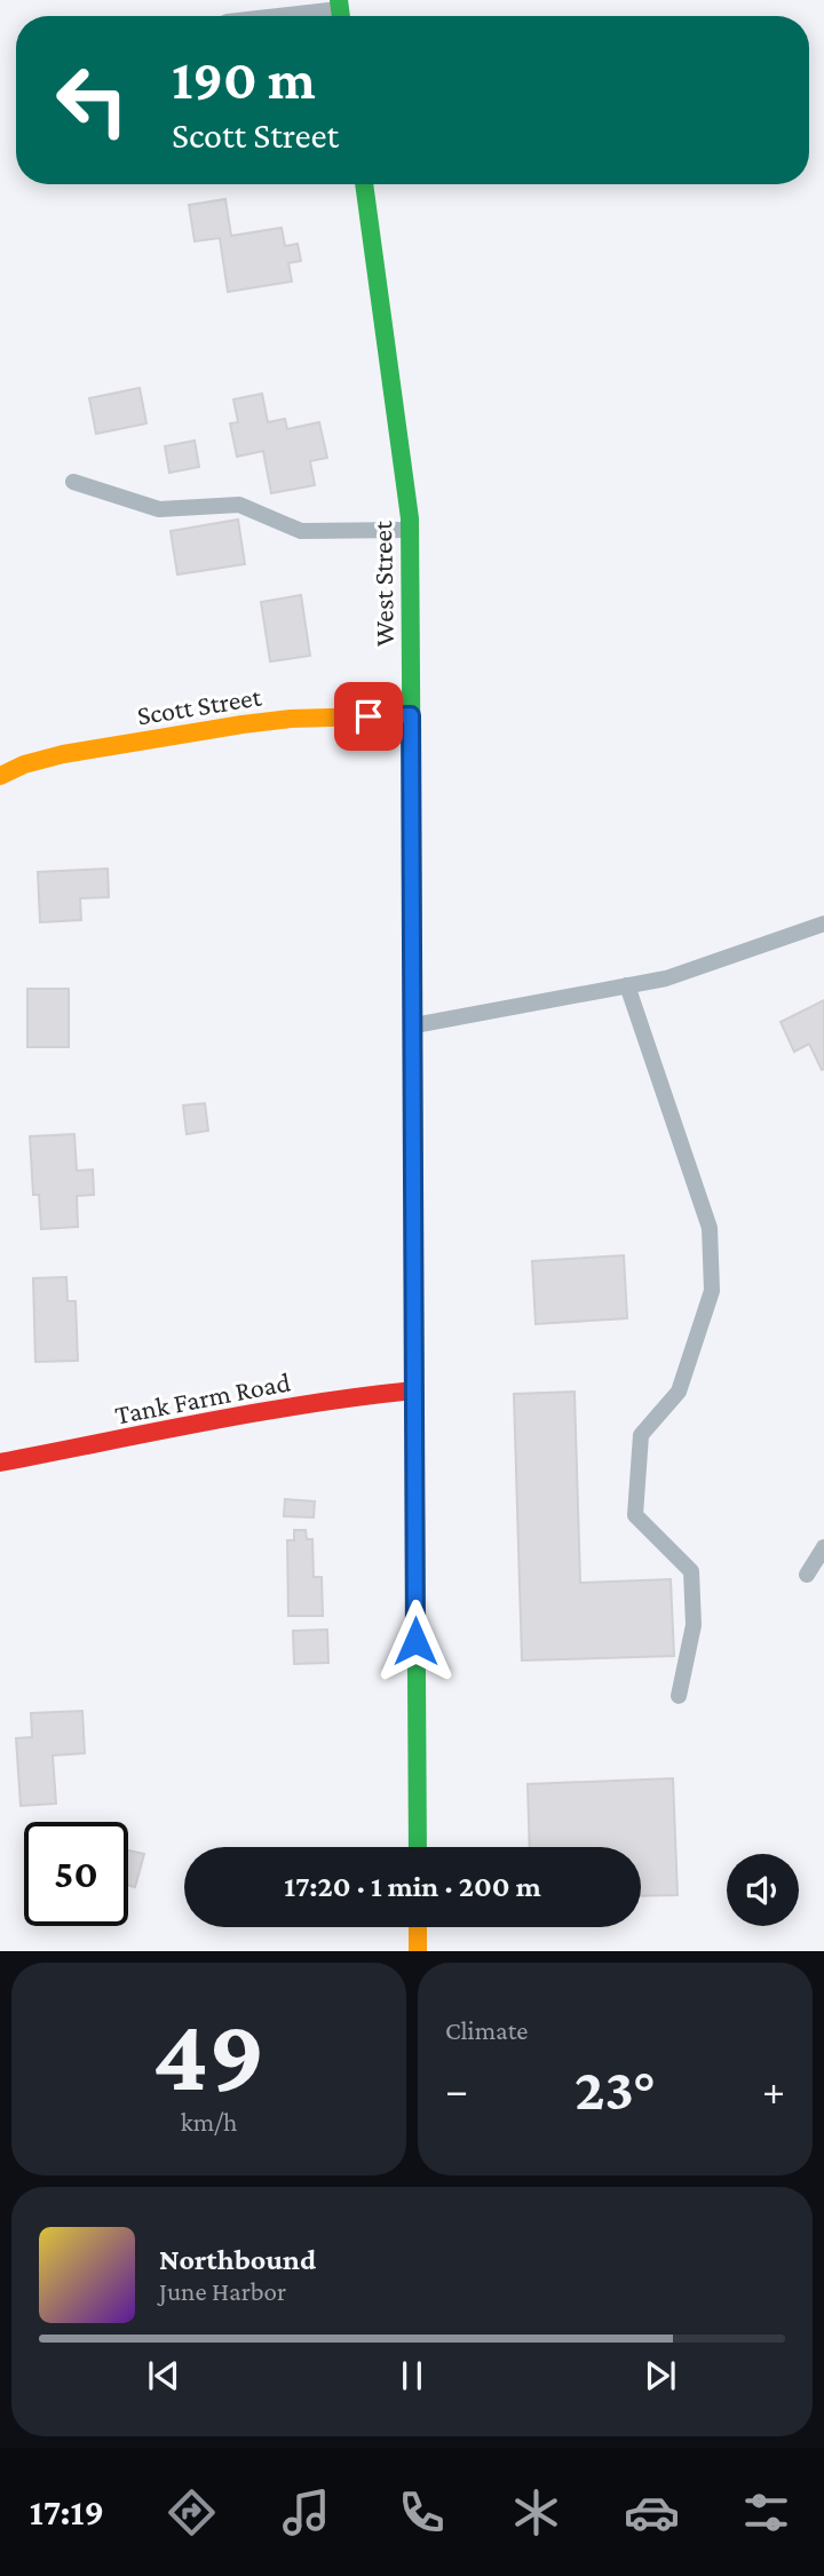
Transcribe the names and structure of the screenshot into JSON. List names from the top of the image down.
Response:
{
  "streets": {
    "main road": ["West Street", "Scott Street", "Tank Farm Road"]
  },
  "crossings": [
    ["West Street", "Scott Street"],
    ["West Street", "Tank Farm Road"]
  ],
  "page": {
    "turn": ["190 m", "Scott Street"],
    "limit": "50",
    "trip": "17:20 · 1 min · 200 m",
    "tile": [
      ["49", "km/h"],
      "Climate"
    ],
    "heat": ["−", "23°", "+"],
    "song": ["Northbound", "June Harbor"],
    "tabs": "17:19"
  }
}
